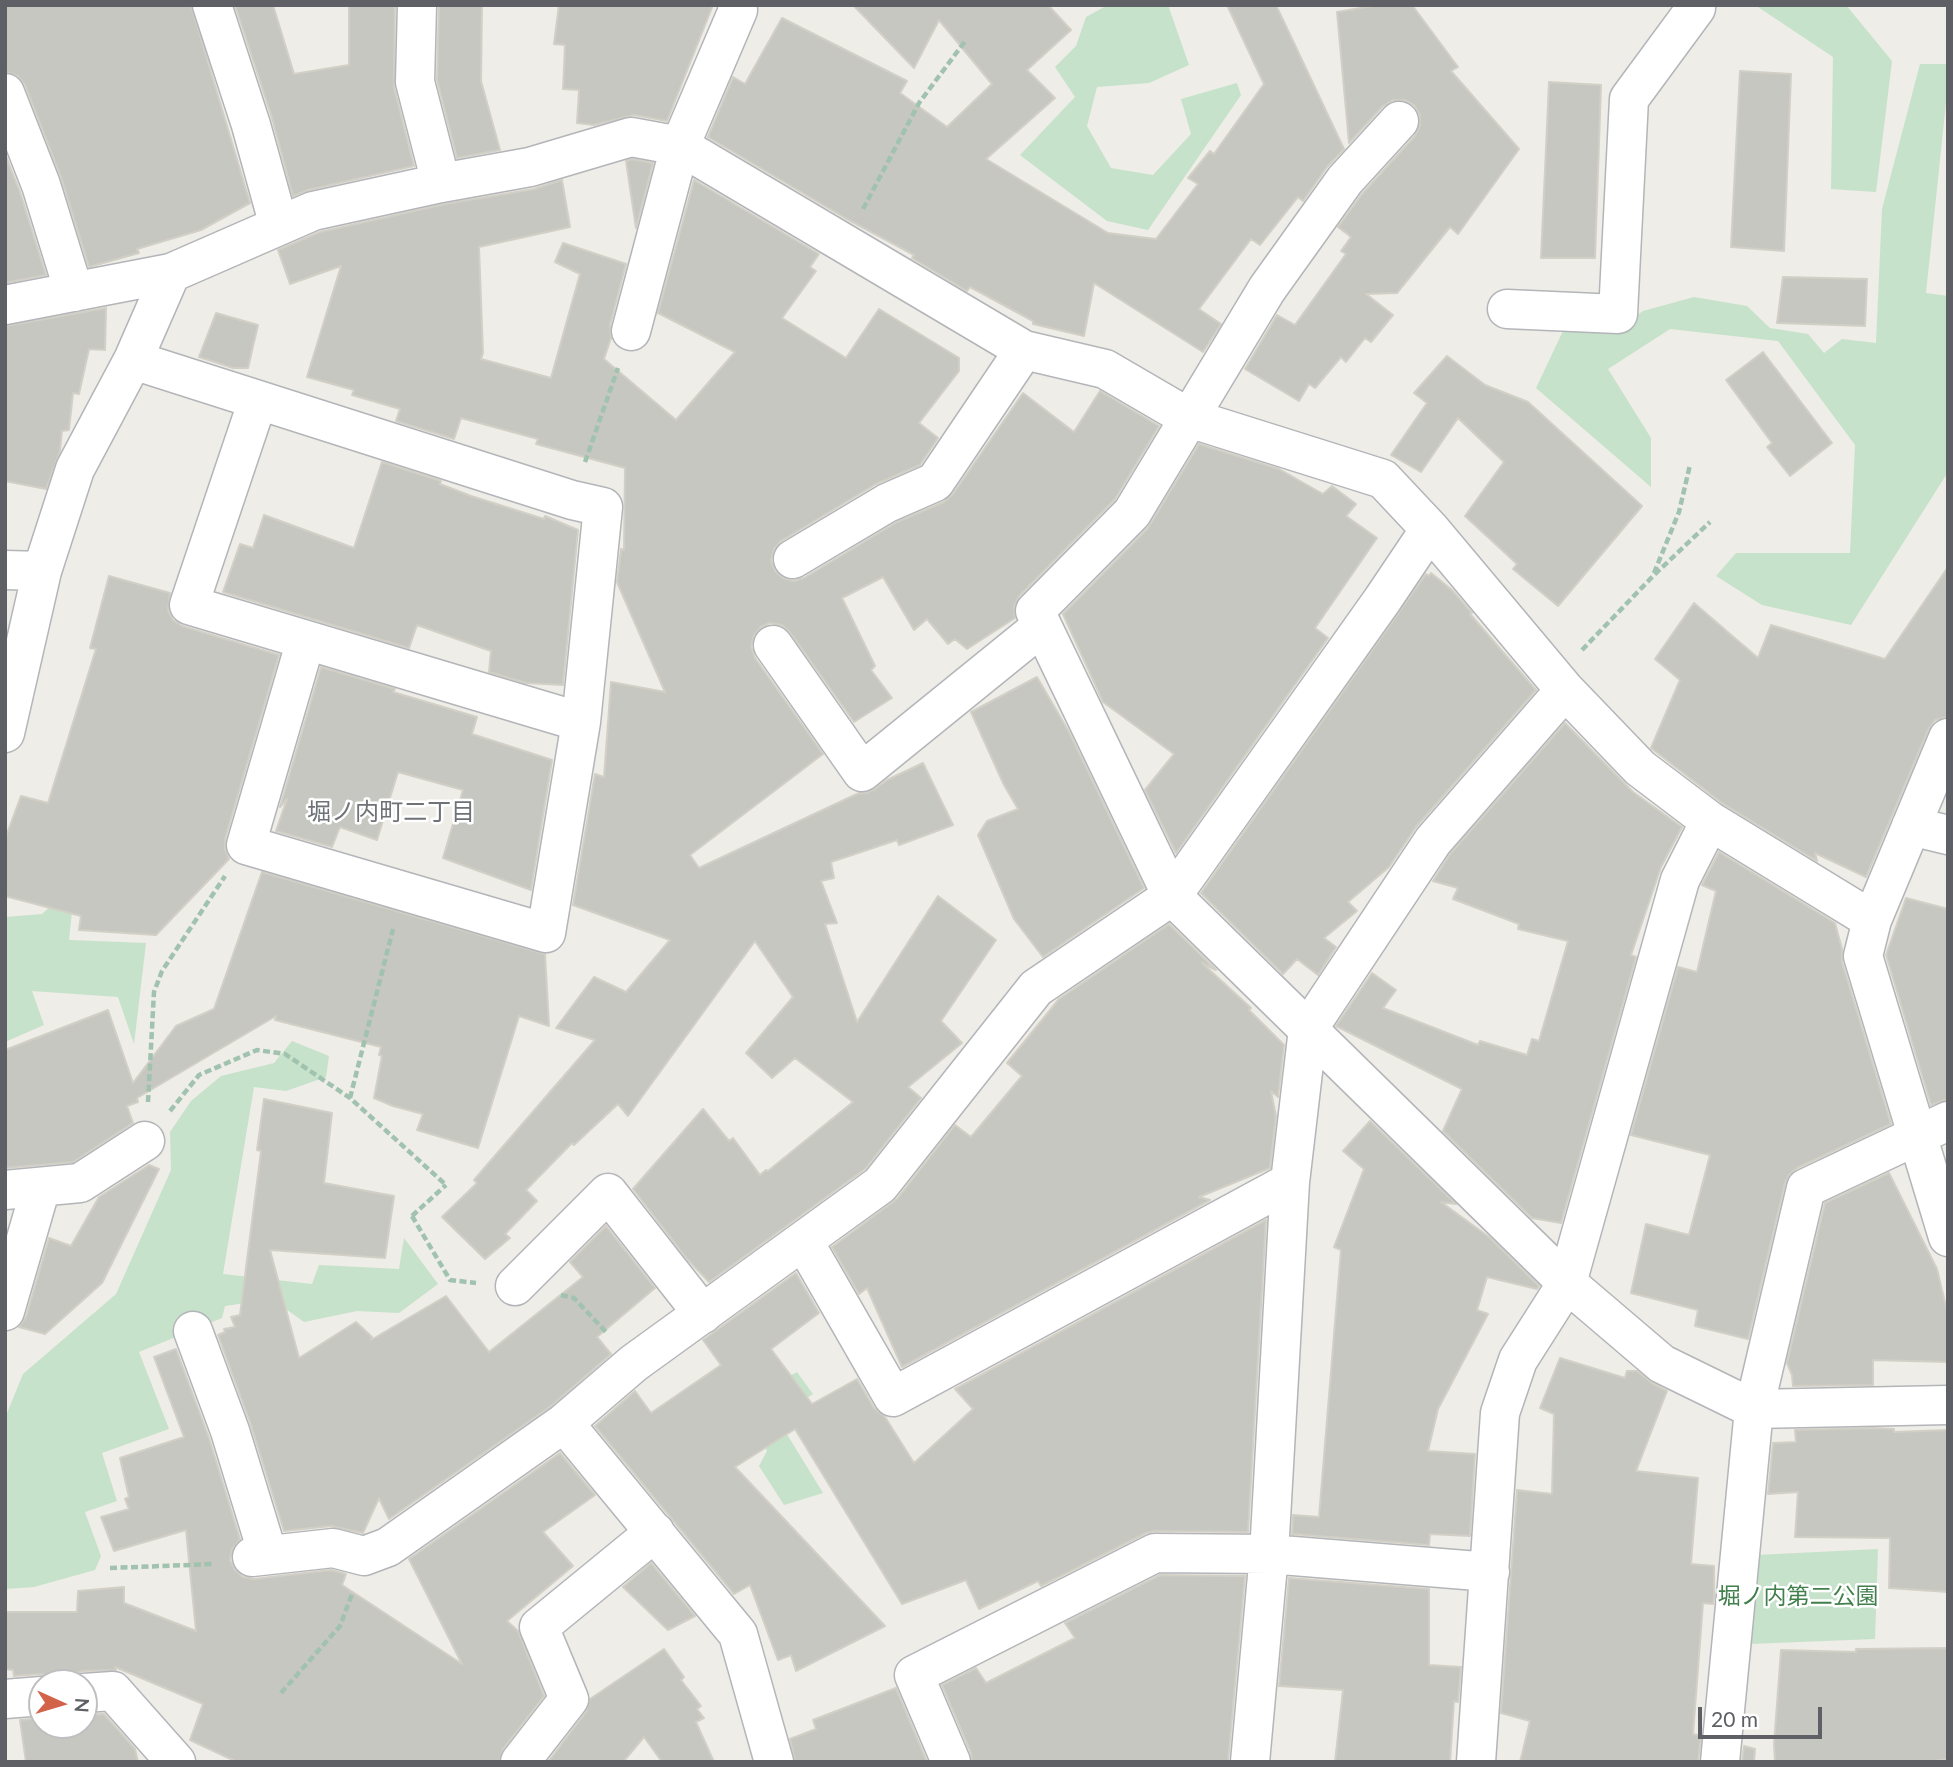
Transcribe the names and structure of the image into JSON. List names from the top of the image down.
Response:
{
  "districts": ["堀ノ内町二丁目"],
  "parks": ["堀ノ内第二公園"],
  "scale_bar": "20 m",
  "north": "right"
}
